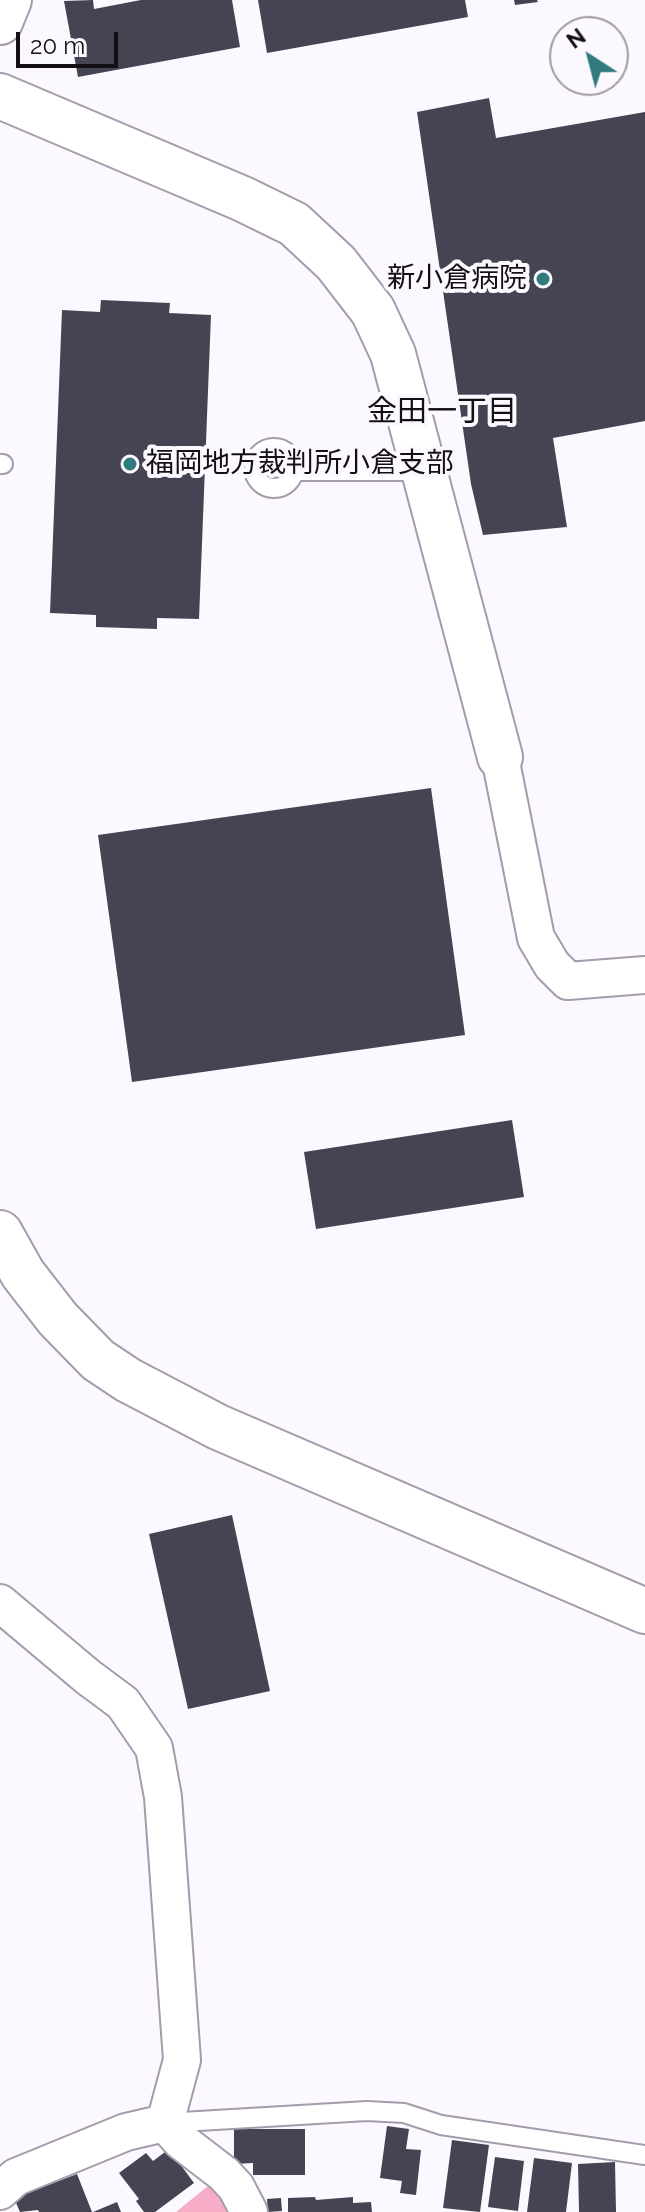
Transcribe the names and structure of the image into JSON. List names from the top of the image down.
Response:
{
  "districts": ["金田一丁目"],
  "places": ["新小倉病院", "福岡地方裁判所小倉支部"],
  "scale_bar": "20 m",
  "north": "top left"
}
